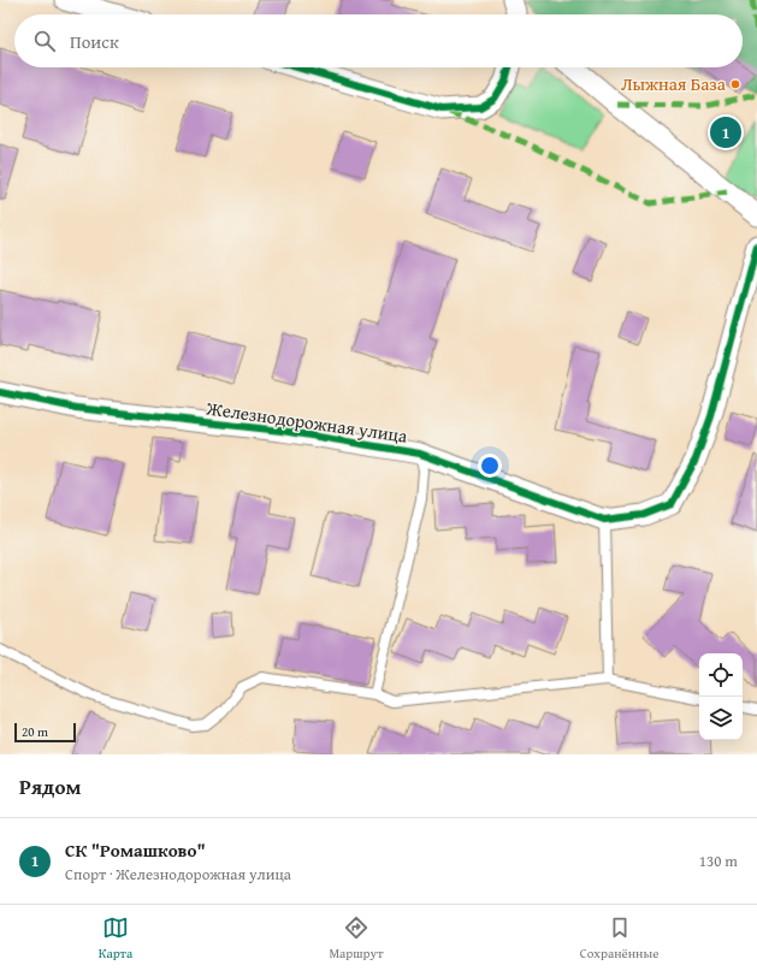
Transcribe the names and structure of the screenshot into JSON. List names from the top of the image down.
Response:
{
  "streets": {
    "street": ["Железнодорожная улица"]
  },
  "places": ["Лыжная База"],
  "scale_bar": "20 m",
  "page": {
    "search": "Поиск",
    "pins": "1",
    "scale": "20 m",
    "heading": "Рядом",
    "list": [
      {
        "mark": "1",
        "name": "СК \"Ромашково\"",
        "note": "Спорт · Железнодорожная улица",
        "value": "130 m"
      }
    ],
    "nav": ["Карта", "Маршрут", "Сохранённые"]
  }
}
